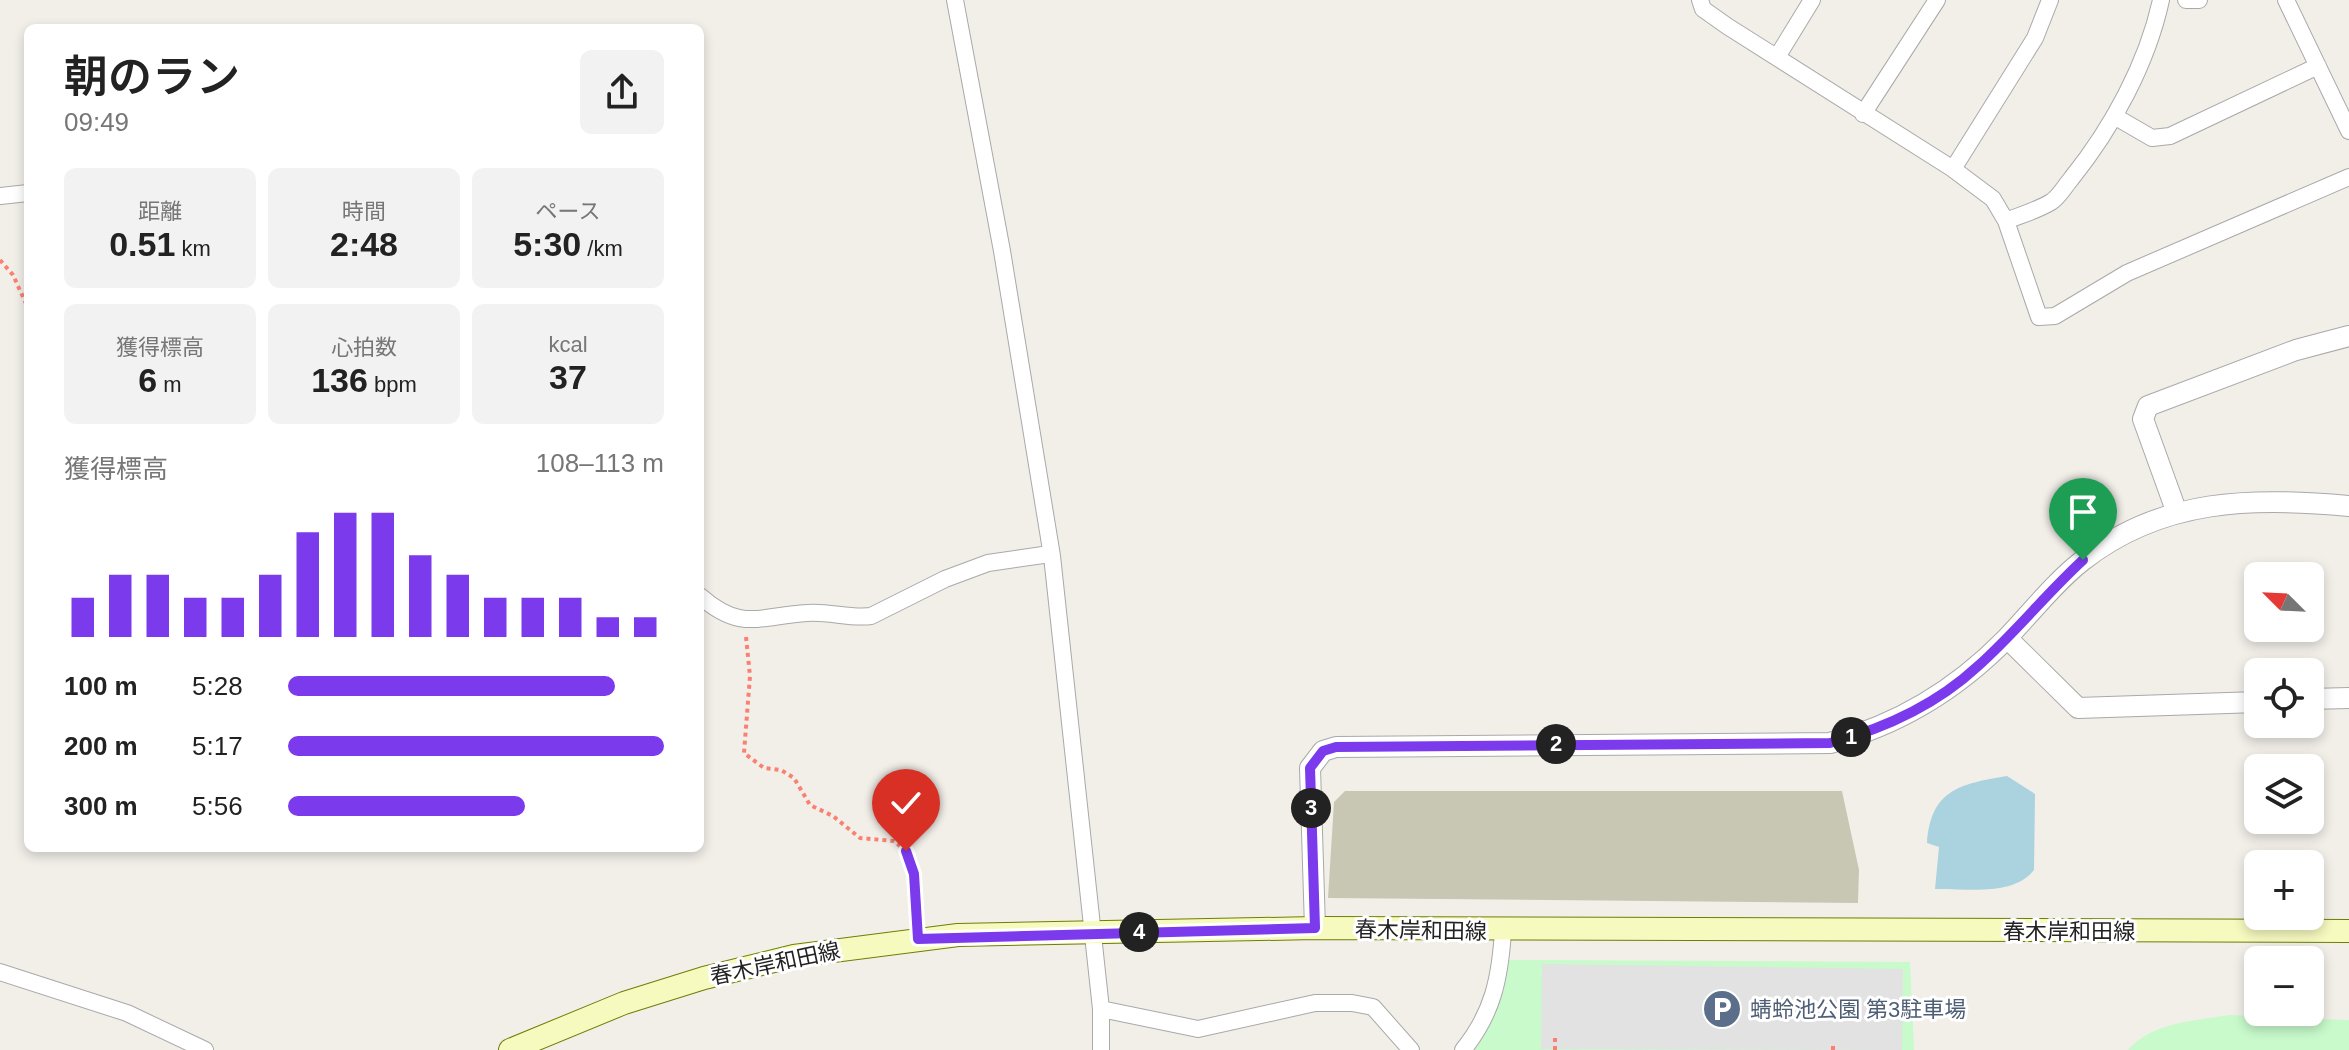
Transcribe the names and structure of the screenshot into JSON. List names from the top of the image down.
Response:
{
  "streets": {
    "main road": ["春木岸和田線"]
  },
  "places": {
    "parking": ["蜻蛉池公園 第3駐車場"]
  },
  "north": "top left",
  "page": {
    "heading": ["朝のラン", "09:49"],
    "stats": [
      ["距離", "0.51 km"],
      ["時間", "2:48"],
      ["ペース", "5:30 /km"],
      ["獲得標高", "6 m"],
      ["心拍数", "136 bpm"],
      ["kcal", "37"]
    ],
    "chart": ["獲得標高", "108–113 m"],
    "map_buttons": ["+", "−"],
    "list": [
      {
        "name": "100 m",
        "note": "5:28"
      },
      {
        "name": "200 m",
        "note": "5:17"
      },
      {
        "name": "300 m",
        "note": "5:56"
      }
    ],
    "pins": [
      "1",
      "2",
      "3",
      "4"
    ]
  }
}
